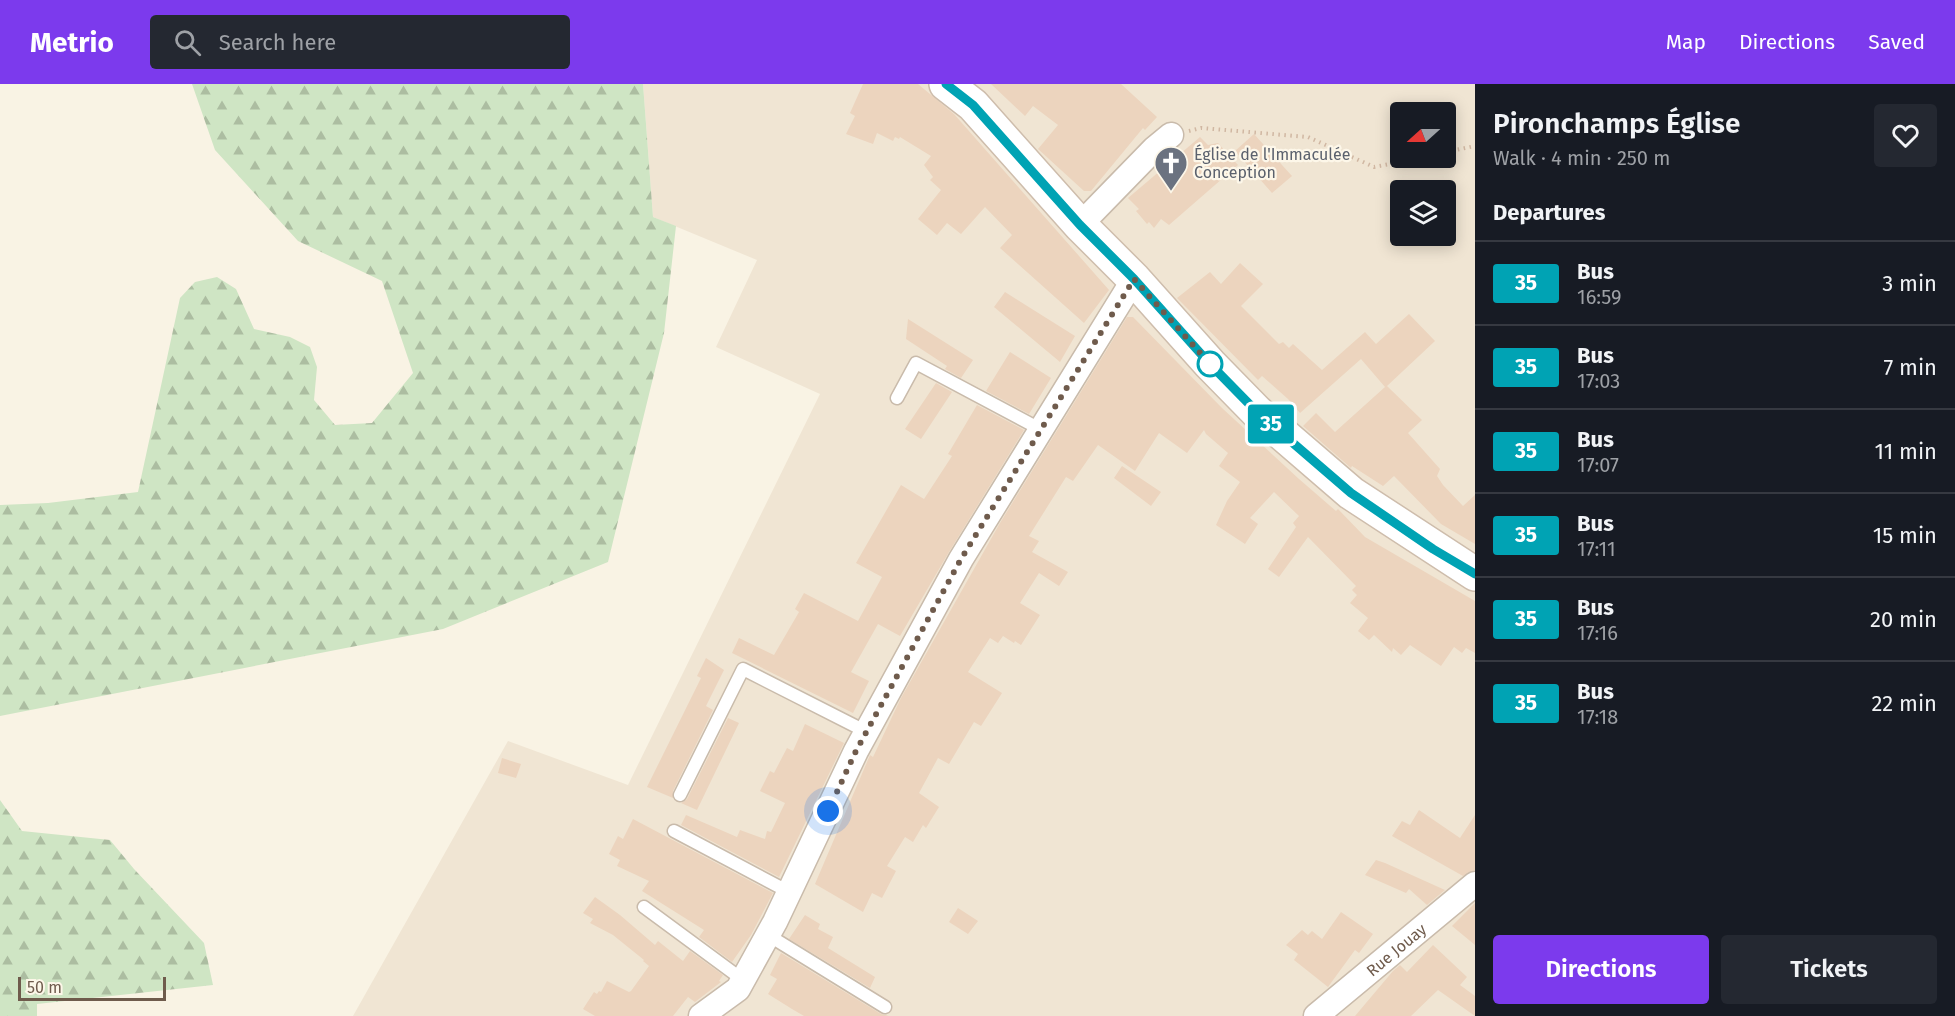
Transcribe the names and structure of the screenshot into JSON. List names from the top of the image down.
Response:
{
  "streets": {
    "street": ["Rue Jouay"]
  },
  "places": {
    "church": ["Église de l'Immaculée Conception"]
  },
  "lines": ["bus line 35"],
  "scale_bar": "50 m",
  "north": "left",
  "page": {
    "header": "Metrio",
    "search": "Search here",
    "nav": ["Map", "Directions", "Saved"],
    "on_map": "35",
    "heading": [
      ["Pironchamps Église", "Walk · 4 min · 250 m"],
      "Departures"
    ],
    "list": [
      {
        "mark": "35",
        "name": "Bus",
        "note": "16:59",
        "value": "3 min"
      },
      {
        "mark": "35",
        "name": "Bus",
        "note": "17:03",
        "value": "7 min"
      },
      {
        "mark": "35",
        "name": "Bus",
        "note": "17:07",
        "value": "11 min"
      },
      {
        "mark": "35",
        "name": "Bus",
        "note": "17:11",
        "value": "15 min"
      },
      {
        "mark": "35",
        "name": "Bus",
        "note": "17:16",
        "value": "20 min"
      },
      {
        "mark": "35",
        "name": "Bus",
        "note": "17:18",
        "value": "22 min"
      }
    ],
    "buttons": ["Directions", "Tickets"],
    "scale": "50 m"
  }
}
